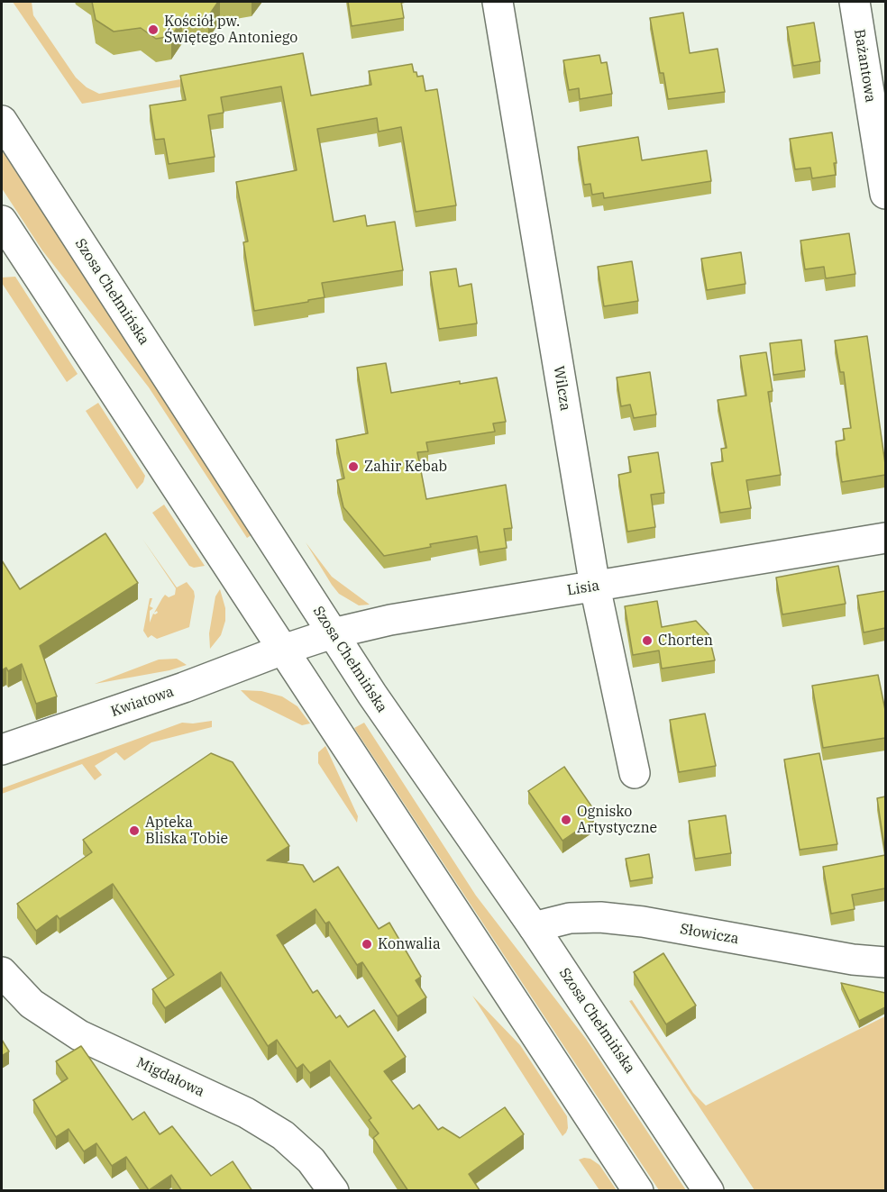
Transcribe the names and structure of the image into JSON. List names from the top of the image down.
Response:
{
  "streets": {
    "street": [
      "Bażantowa",
      "Szosa Chełmińska",
      "Wilcza",
      "Lisia",
      "Kwiatowa",
      "Słowicza",
      "Migdałowa"
    ]
  },
  "crossings": [
    ["Szosa Chełmińska", "Lisia"],
    ["Szosa Chełmińska", "Słowicza"],
    ["Wilcza", "Lisia"],
    ["Lisia", "Kwiatowa"]
  ],
  "places": [
    "Kościół pw. Świętego Antoniego",
    "Zahir Kebab",
    "Chorten",
    "Ognisko Artystyczne",
    "Apteka Bliska Tobie",
    "Konwalia"
  ]
}
